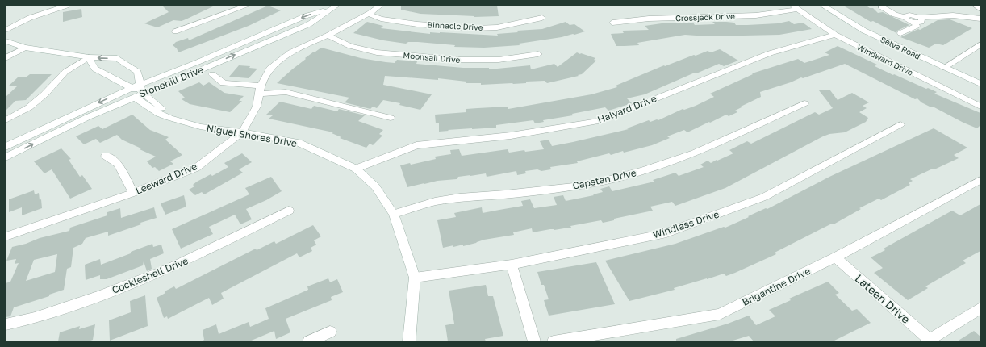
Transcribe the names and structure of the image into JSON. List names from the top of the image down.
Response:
{
  "streets": {
    "street": [
      "Crossjack Drive",
      "Binnacle Drive",
      "Selva Road",
      "Moonsail Drive",
      "Windward Drive",
      "Stonehill Drive",
      "Halyard Drive",
      "Niguel Shores Drive",
      "Leeward Drive",
      "Capstan Drive",
      "Windlass Drive",
      "Cockleshell Drive",
      "Brigantine Drive",
      "Lateen Drive"
    ]
  },
  "crossings": [
    ["Crossjack Drive", "Windward Drive"],
    ["Binnacle Drive", "Leeward Drive"],
    ["Moonsail Drive", "Leeward Drive"],
    ["Windward Drive", "Halyard Drive"],
    ["Stonehill Drive", "Niguel Shores Drive"],
    ["Halyard Drive", "Niguel Shores Drive"],
    ["Niguel Shores Drive", "Leeward Drive"],
    ["Niguel Shores Drive", "Capstan Drive"],
    ["Niguel Shores Drive", "Windlass Drive"],
    ["Brigantine Drive", "Lateen Drive"]
  ]
}
